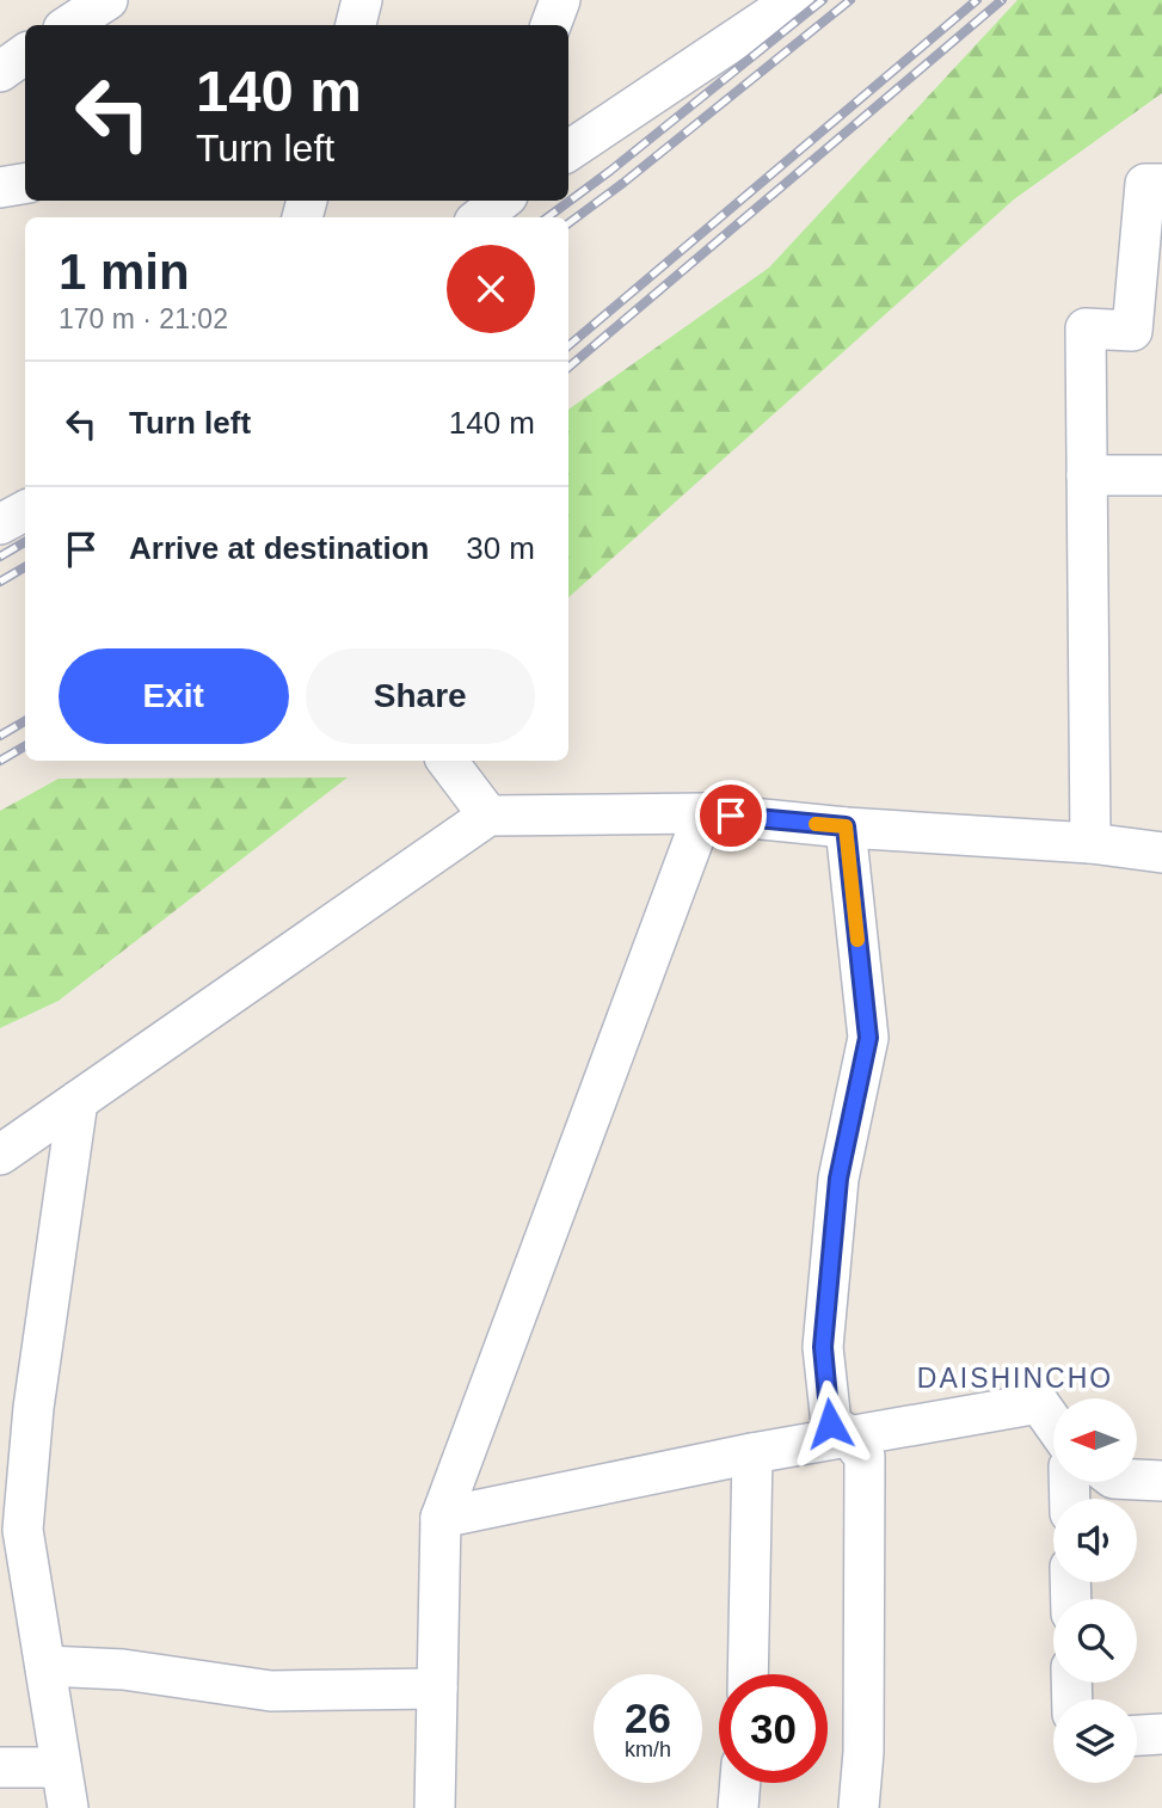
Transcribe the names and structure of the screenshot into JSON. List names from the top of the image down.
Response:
{
  "districts": ["DAISHINCHO"],
  "north": "left",
  "page": {
    "turn": ["140 m", "Turn left"],
    "heading": ["1 min", "170 m · 21:02"],
    "list": [
      {
        "name": "Turn left",
        "value": "140 m"
      },
      {
        "name": "Arrive at destination",
        "value": "30 m"
      }
    ],
    "buttons": ["Exit", "Share"],
    "speed": "26 km/h",
    "limit": "30"
  }
}
